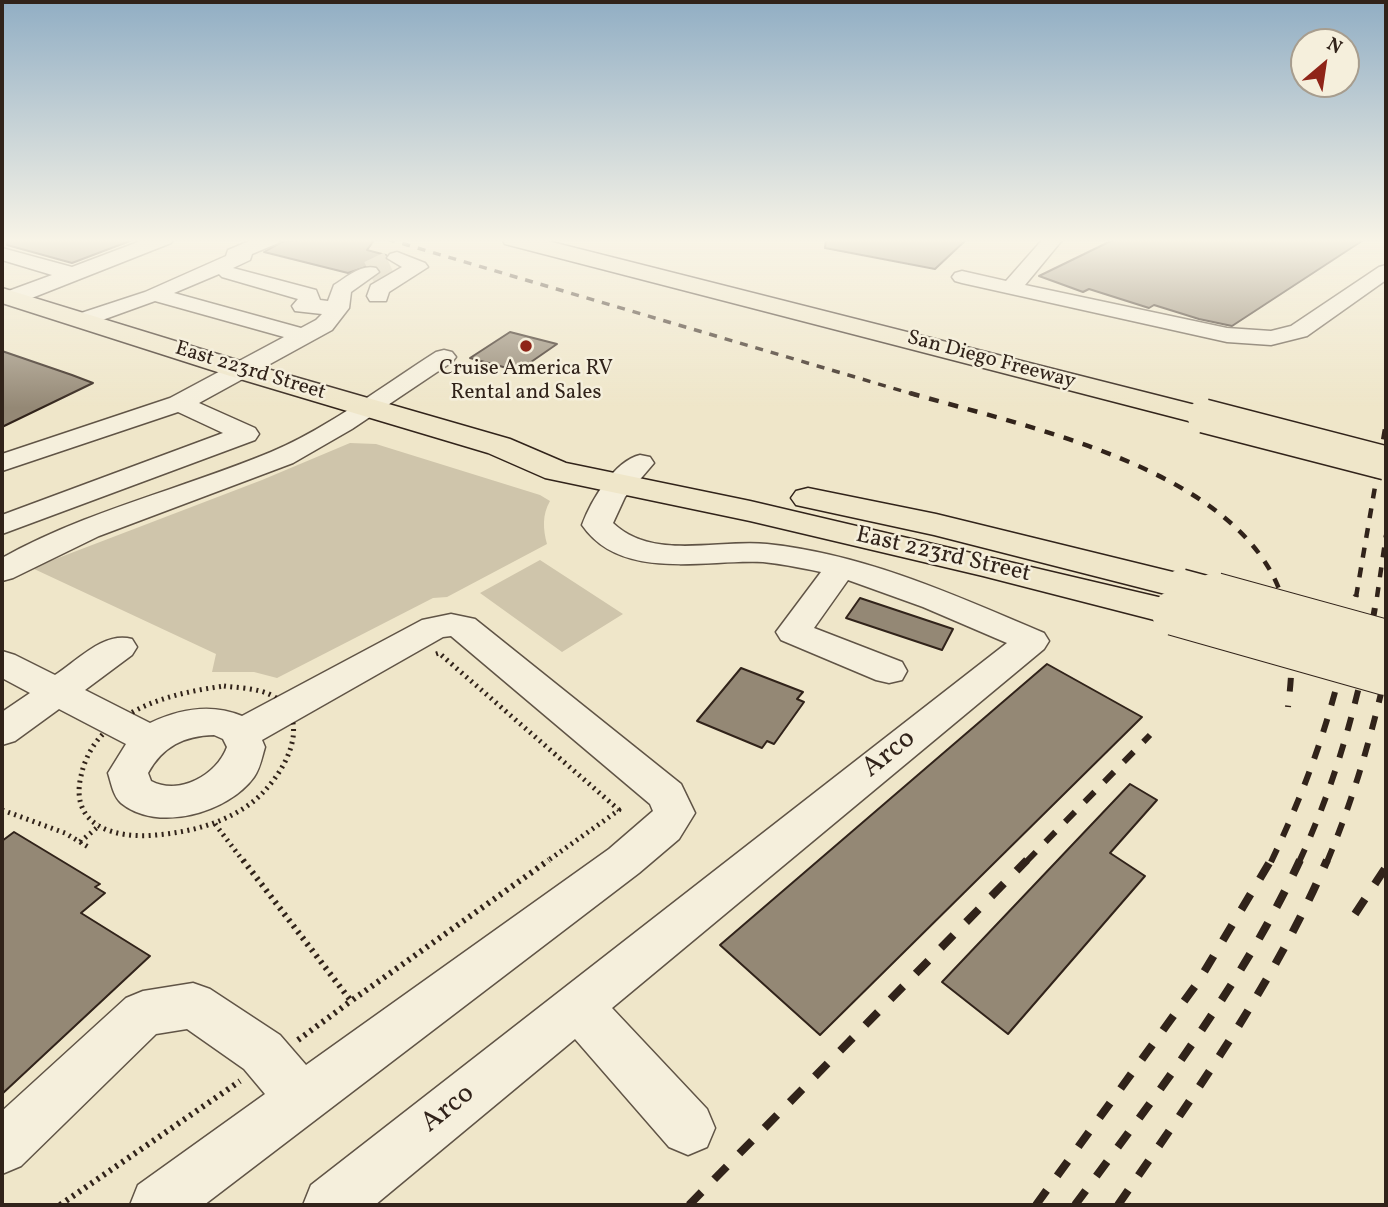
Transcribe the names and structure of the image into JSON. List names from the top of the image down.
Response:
{
  "streets": {
    "main road": ["San Diego Freeway", "East 223rd Street"],
    "lane": ["Arco"]
  },
  "crossings": [
    ["East 223rd Street", "Arco"]
  ],
  "places": ["Cruise America RV Rental and Sales"],
  "north": "top right"
}
